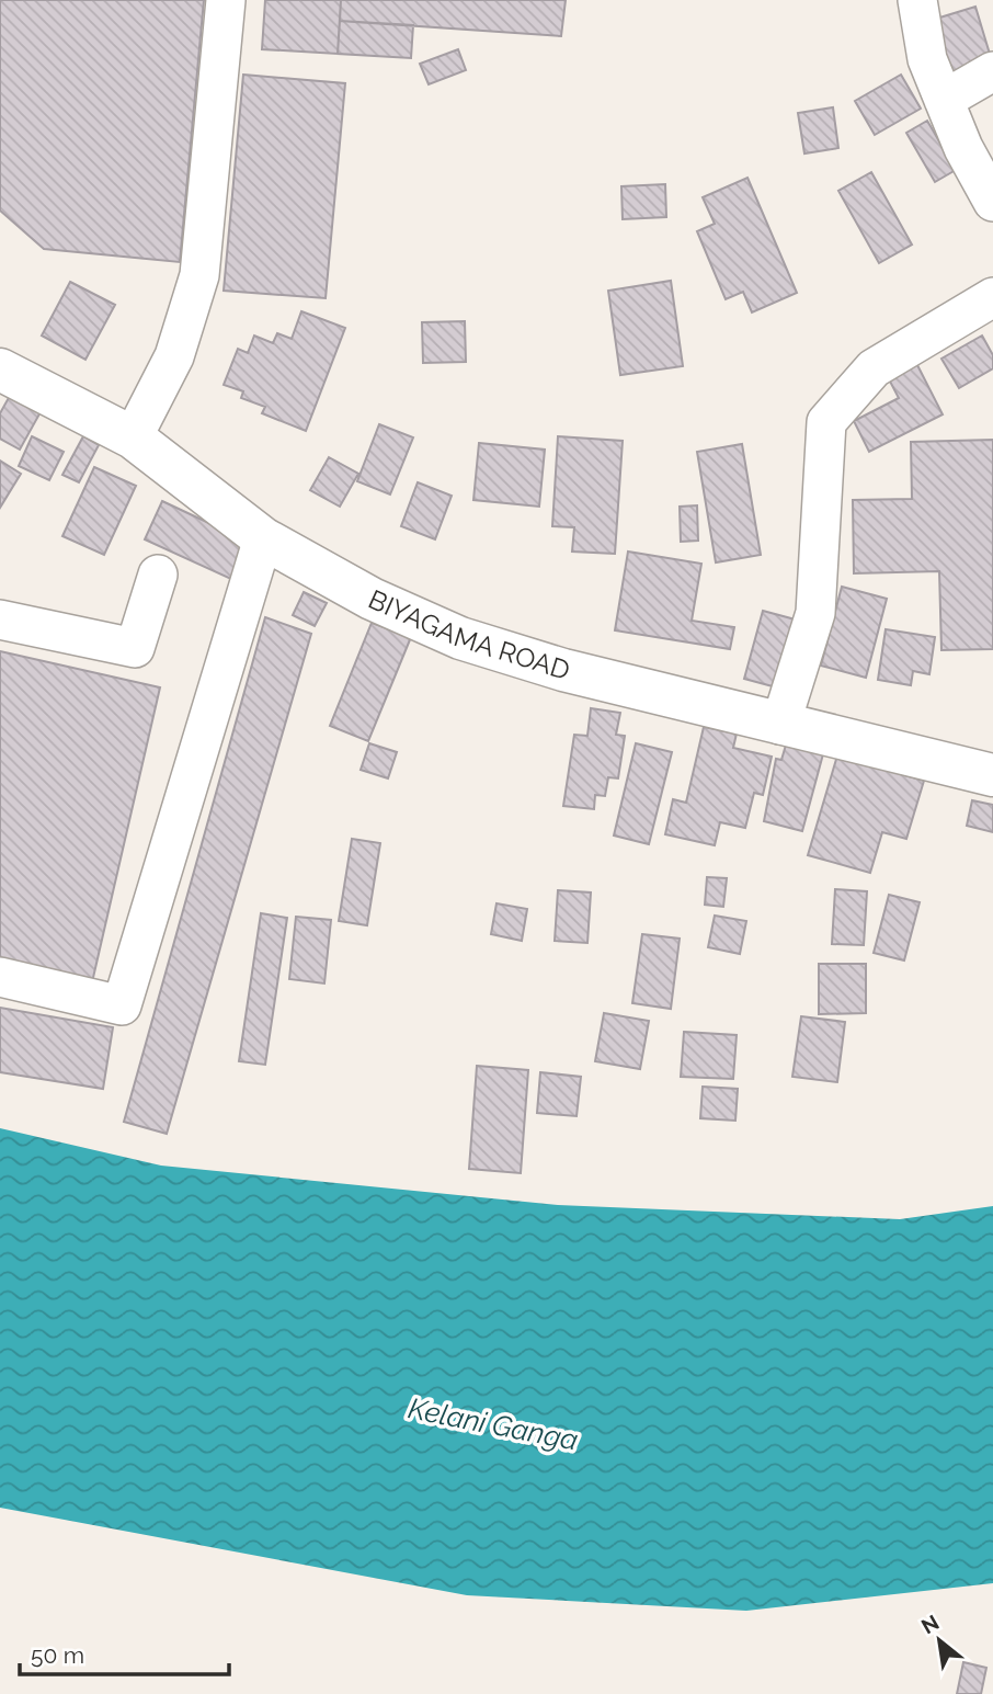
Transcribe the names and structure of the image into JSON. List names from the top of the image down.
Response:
{
  "streets": {
    "main road": ["BIYAGAMA ROAD"]
  },
  "water": ["Kelani Ganga"],
  "scale_bar": "50 m",
  "north": "top left"
}
